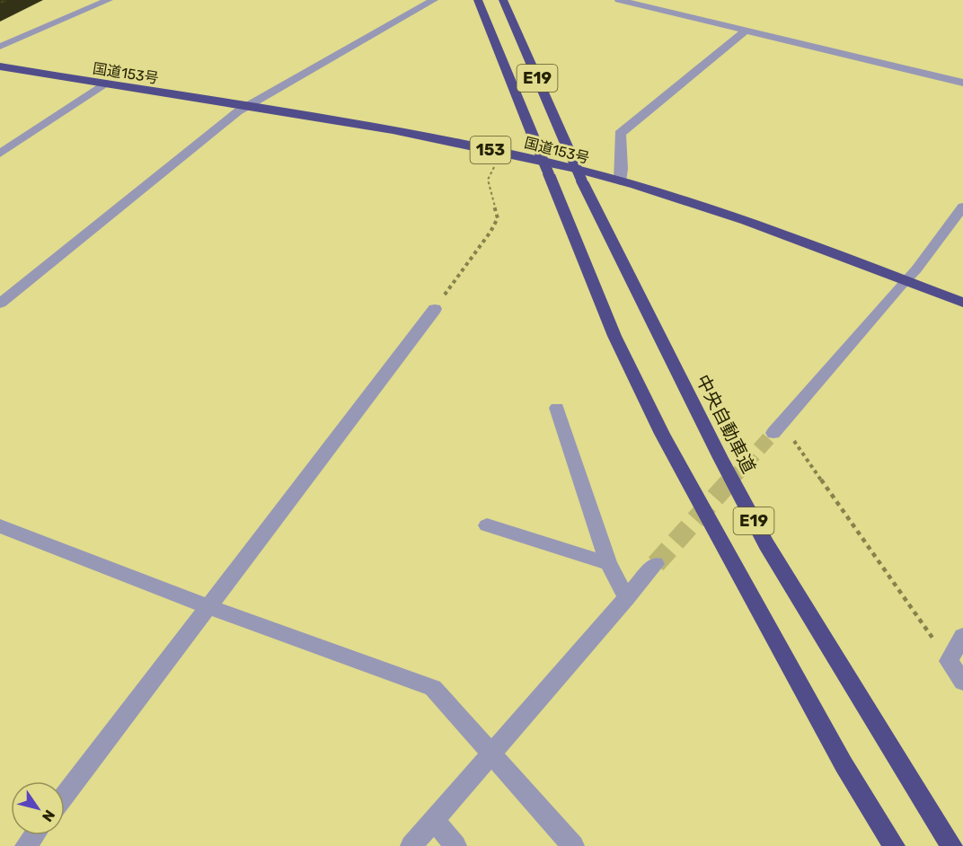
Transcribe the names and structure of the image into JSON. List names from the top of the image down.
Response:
{
  "streets": {
    "highway": [
      "国道153号",
      "E19",
      "153",
      "中央自動車道"
    ]
  },
  "north": "bottom right"
}
